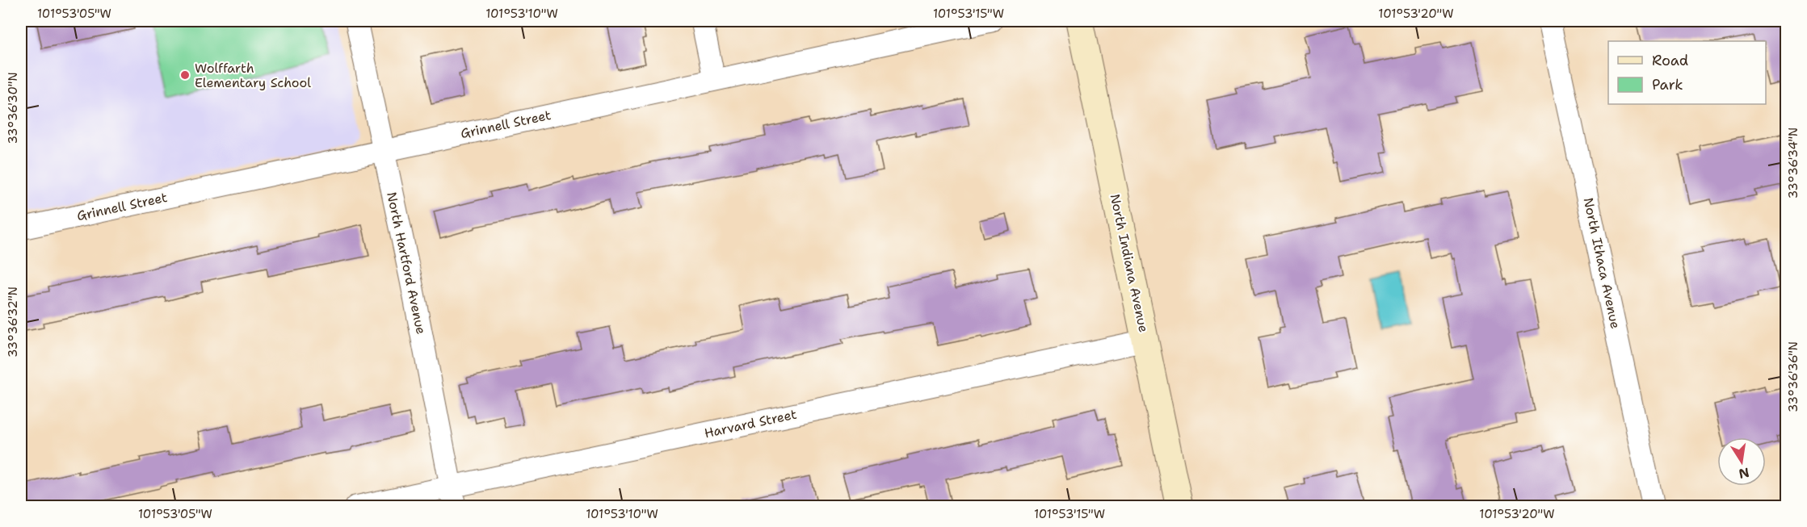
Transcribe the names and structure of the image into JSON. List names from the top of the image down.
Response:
{
  "streets": {
    "main road": ["North Indiana Avenue"],
    "street": [
      "Grinnell Street",
      "North Hartford Avenue",
      "North Ithaca Avenue",
      "Harvard Street"
    ]
  },
  "crossings": [
    ["Grinnell Street", "North Hartford Avenue"],
    ["North Hartford Avenue", "Harvard Street"],
    ["North Indiana Avenue", "Harvard Street"]
  ],
  "places": ["Wolffarth Elementary School"],
  "legend": ["Road", "Park"],
  "north": "bottom",
  "coordinates": [
    "101°53'05\"W",
    "101°53'10\"W",
    "101°53'15\"W",
    "101°53'20\"W",
    "33°36'30\"N",
    "33°36'34\"N",
    "33°36'32\"N",
    "33°36'36\"N"
  ]
}
